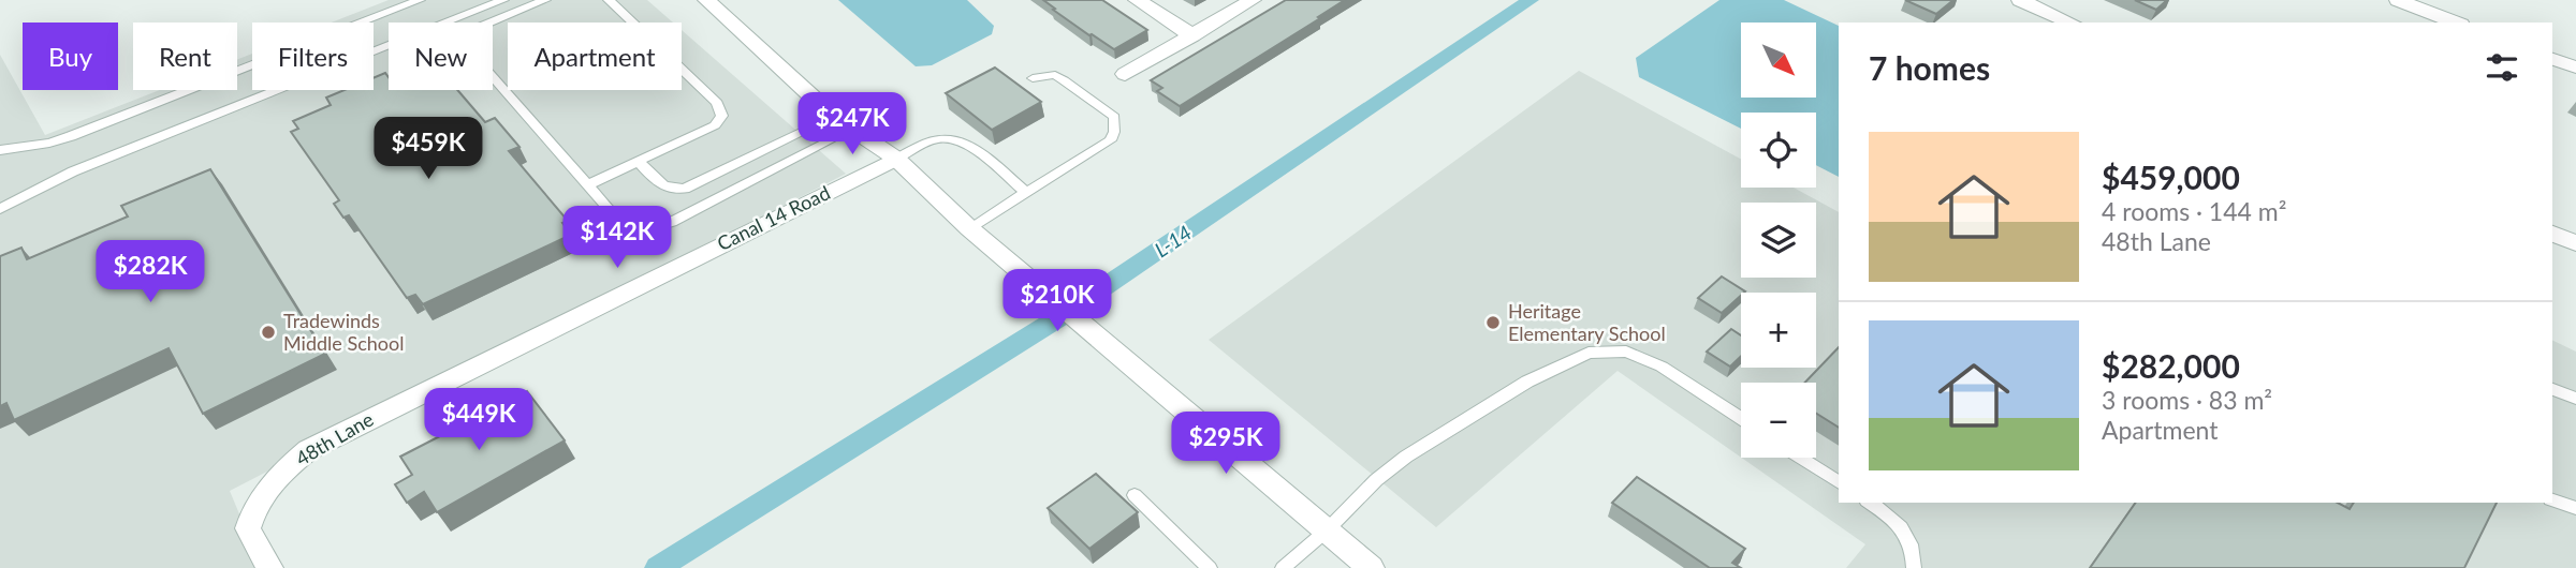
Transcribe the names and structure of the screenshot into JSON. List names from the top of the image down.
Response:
{
  "streets": {
    "street": ["Canal 14 Road", "48th Lane"]
  },
  "crossings": [
    ["Canal 14 Road", "48th Lane"]
  ],
  "water": ["L-14"],
  "places": ["Heritage Elementary School", "Tradewinds Middle School"],
  "north": "bottom right",
  "page": {
    "map_buttons": ["+", "−"],
    "chip": [
      "Buy",
      "Rent",
      "Filters",
      "New",
      "Apartment"
    ],
    "heading": "7 homes",
    "price": [
      "$247K",
      "$459K",
      "$142K",
      "$282K",
      "$210K",
      "$449K",
      "$295K"
    ],
    "list": [
      {
        "name": "$459,000",
        "note": "4 rooms · 144 m² · 48th Lane"
      },
      {
        "name": "$282,000",
        "note": "3 rooms · 83 m² · Apartment"
      }
    ]
  }
}
